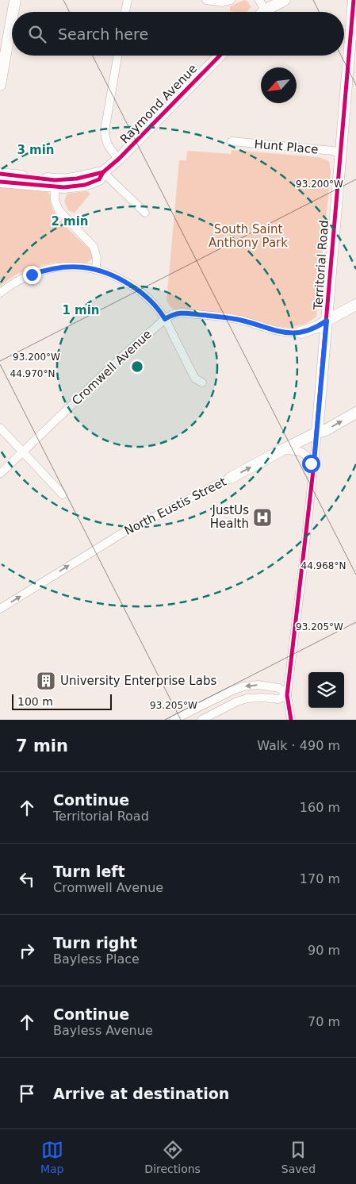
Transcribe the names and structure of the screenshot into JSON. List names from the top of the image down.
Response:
{
  "streets": {
    "street": [
      "Raymond Avenue",
      "Hunt Place",
      "Territorial Road",
      "Cromwell Avenue",
      "North Eustis Street"
    ]
  },
  "crossings": [
    ["Hunt Place", "Territorial Road"],
    ["Territorial Road", "Cromwell Avenue"],
    ["Territorial Road", "North Eustis Street"]
  ],
  "one_way": ["North Eustis Street"],
  "parks": ["South Saint Anthony Park"],
  "places": {
    "hospital": ["JustUs Health"],
    "building": ["University Enterprise Labs"]
  },
  "scale_bar": "100 m",
  "north": "bottom left",
  "page": {
    "search": "Search here",
    "scale": "100 m",
    "heading": ["7 min", "Walk · 490 m"],
    "list": [
      ["Continue", "Territorial Road", "160 m"],
      ["Turn left", "Cromwell Avenue", "170 m"],
      ["Turn right", "Bayless Place", "90 m"],
      ["Continue", "Bayless Avenue", "70 m"],
      "Arrive at destination"
    ],
    "nav": ["Map", "Directions", "Saved"]
  },
  "coordinates": [
    "93.200°W",
    "44.970°N",
    "44.968°N",
    "93.205°W"
  ],
  "rings": ["3 min", "2 min", "1 min"]
}
